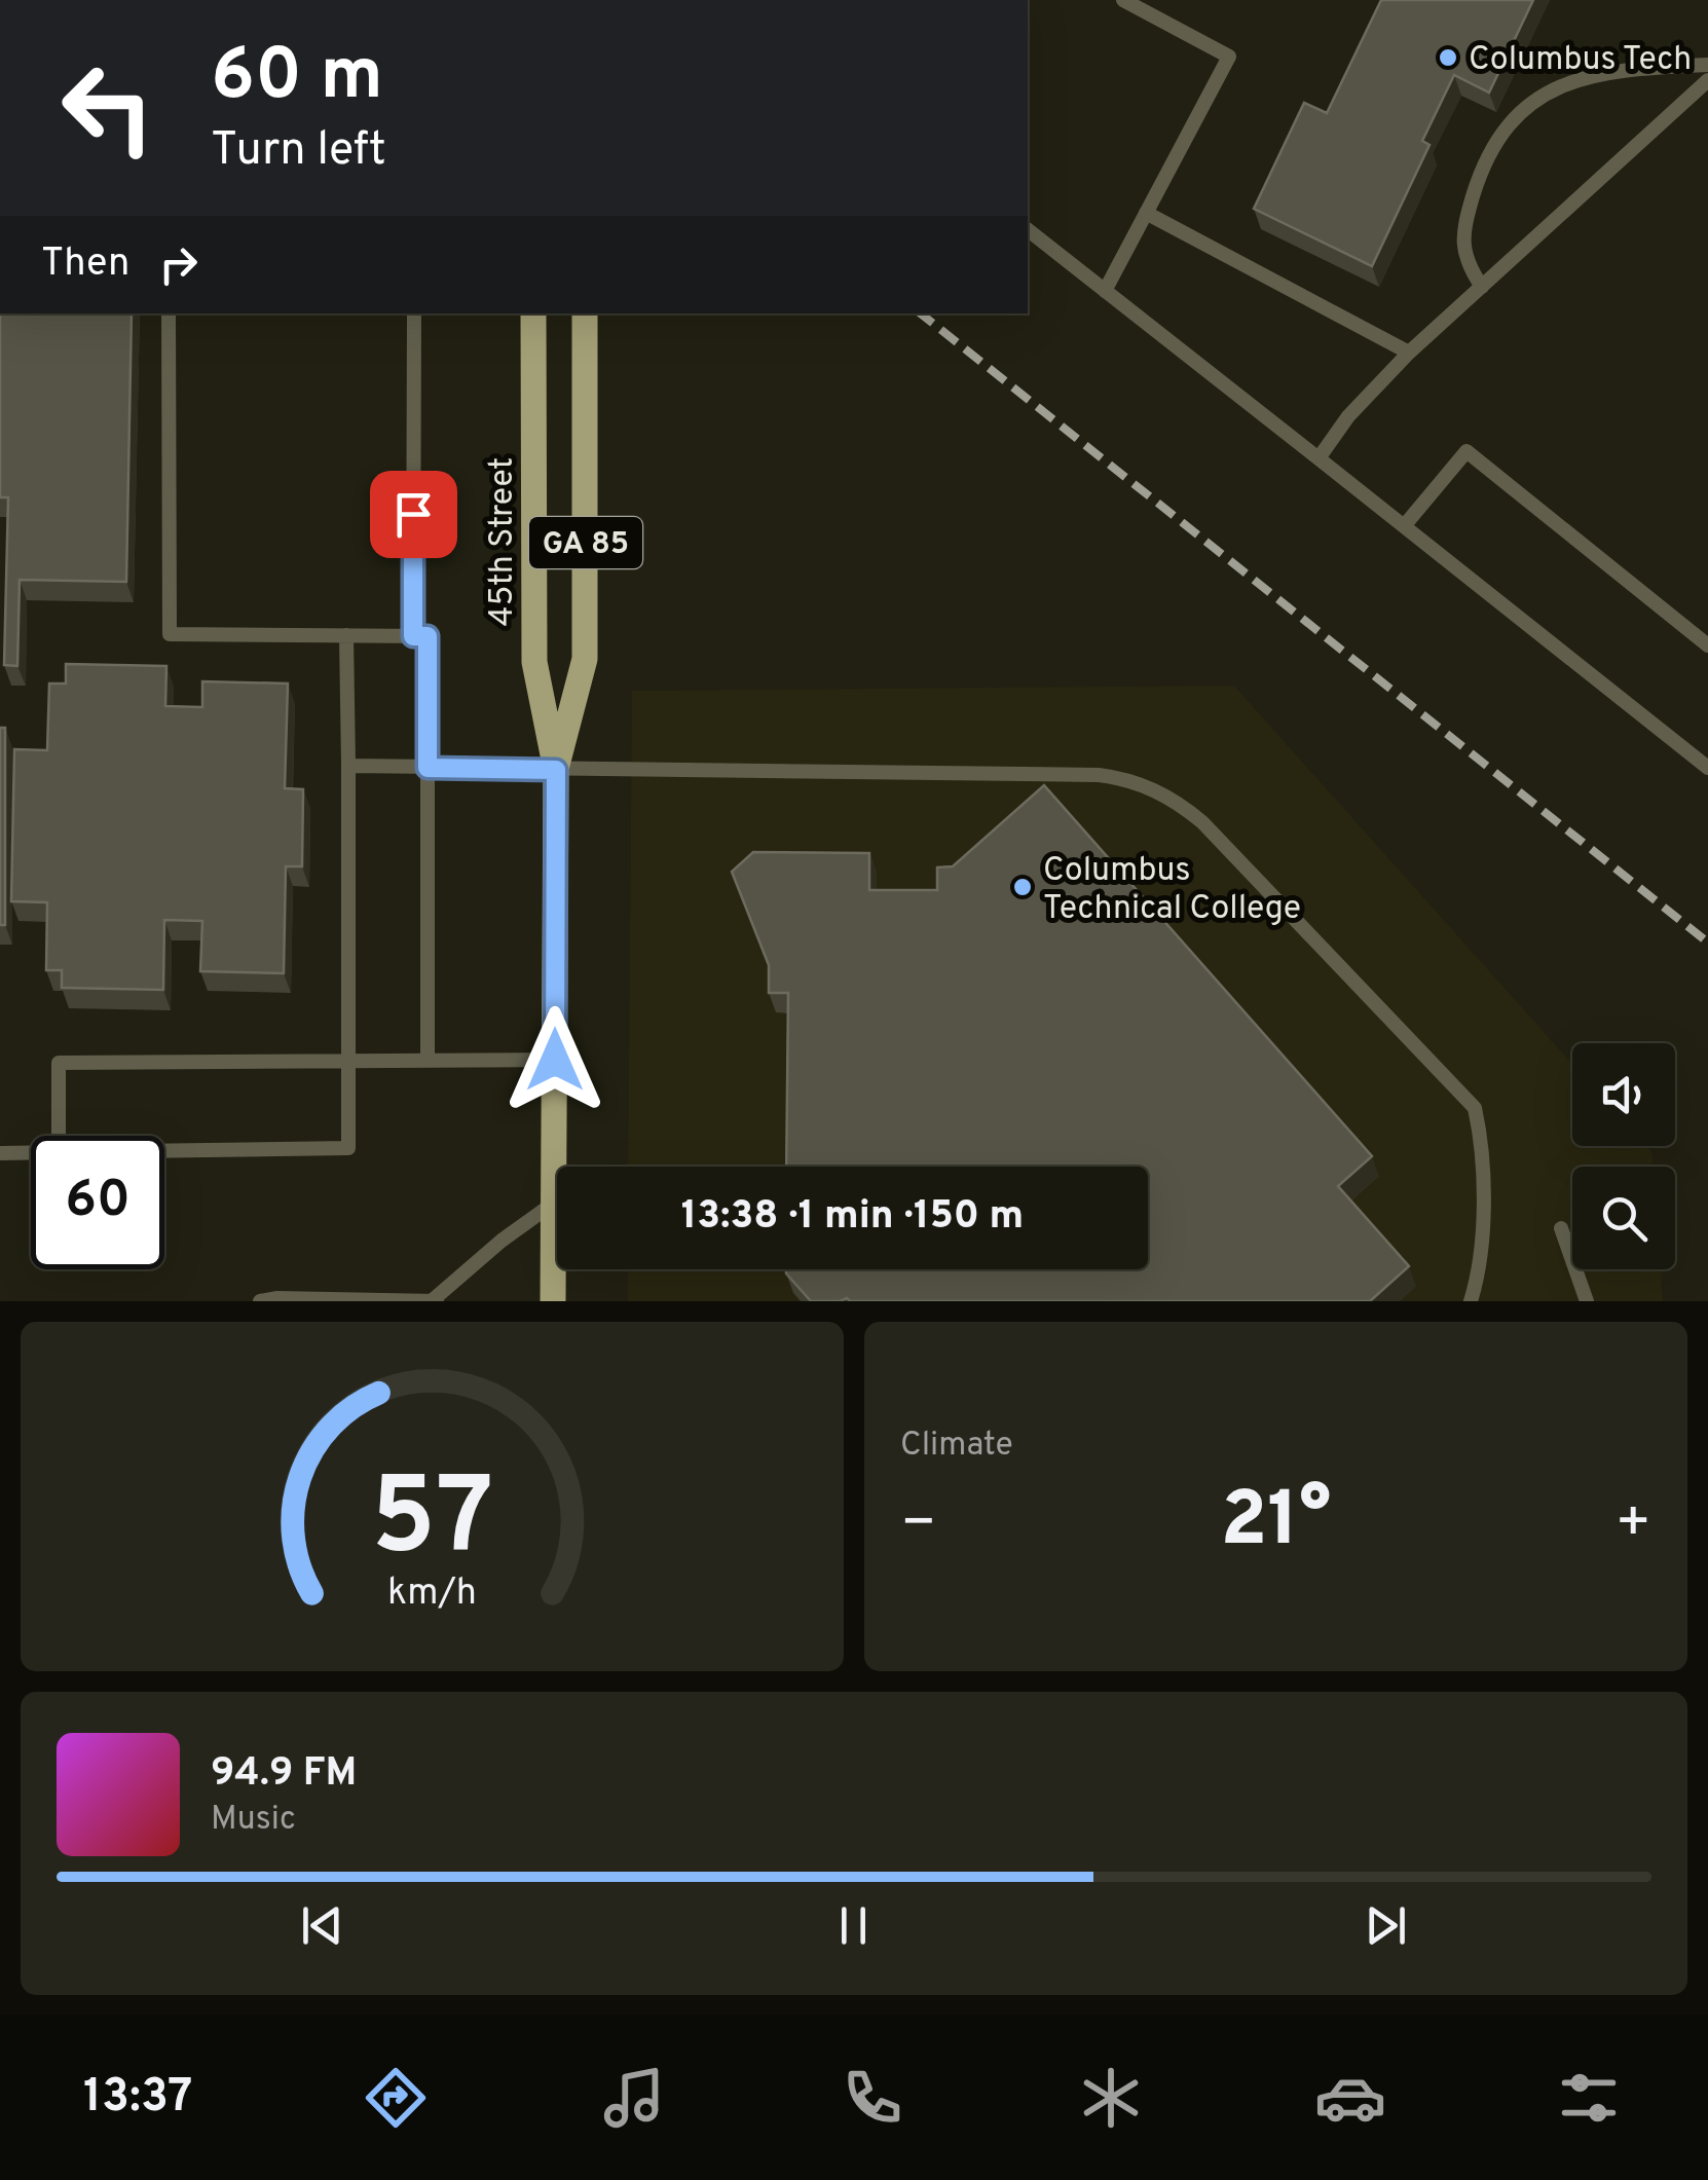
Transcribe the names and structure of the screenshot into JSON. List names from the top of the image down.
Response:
{
  "streets": {
    "main road": ["45th Street", "GA 85"]
  },
  "places": ["Columbus Tech", "Columbus Technical College"],
  "page": {
    "turn": ["60 m", "Turn left"],
    "then": "Then",
    "limit": "60",
    "trip": "13:38 · 1 min · 150 m",
    "tile": "Climate",
    "heat": ["−", "21°", "+"],
    "song": ["94.9 FM", "Music"],
    "tabs": "13:37",
    "gauge": ["57", "km/h"]
  }
}
